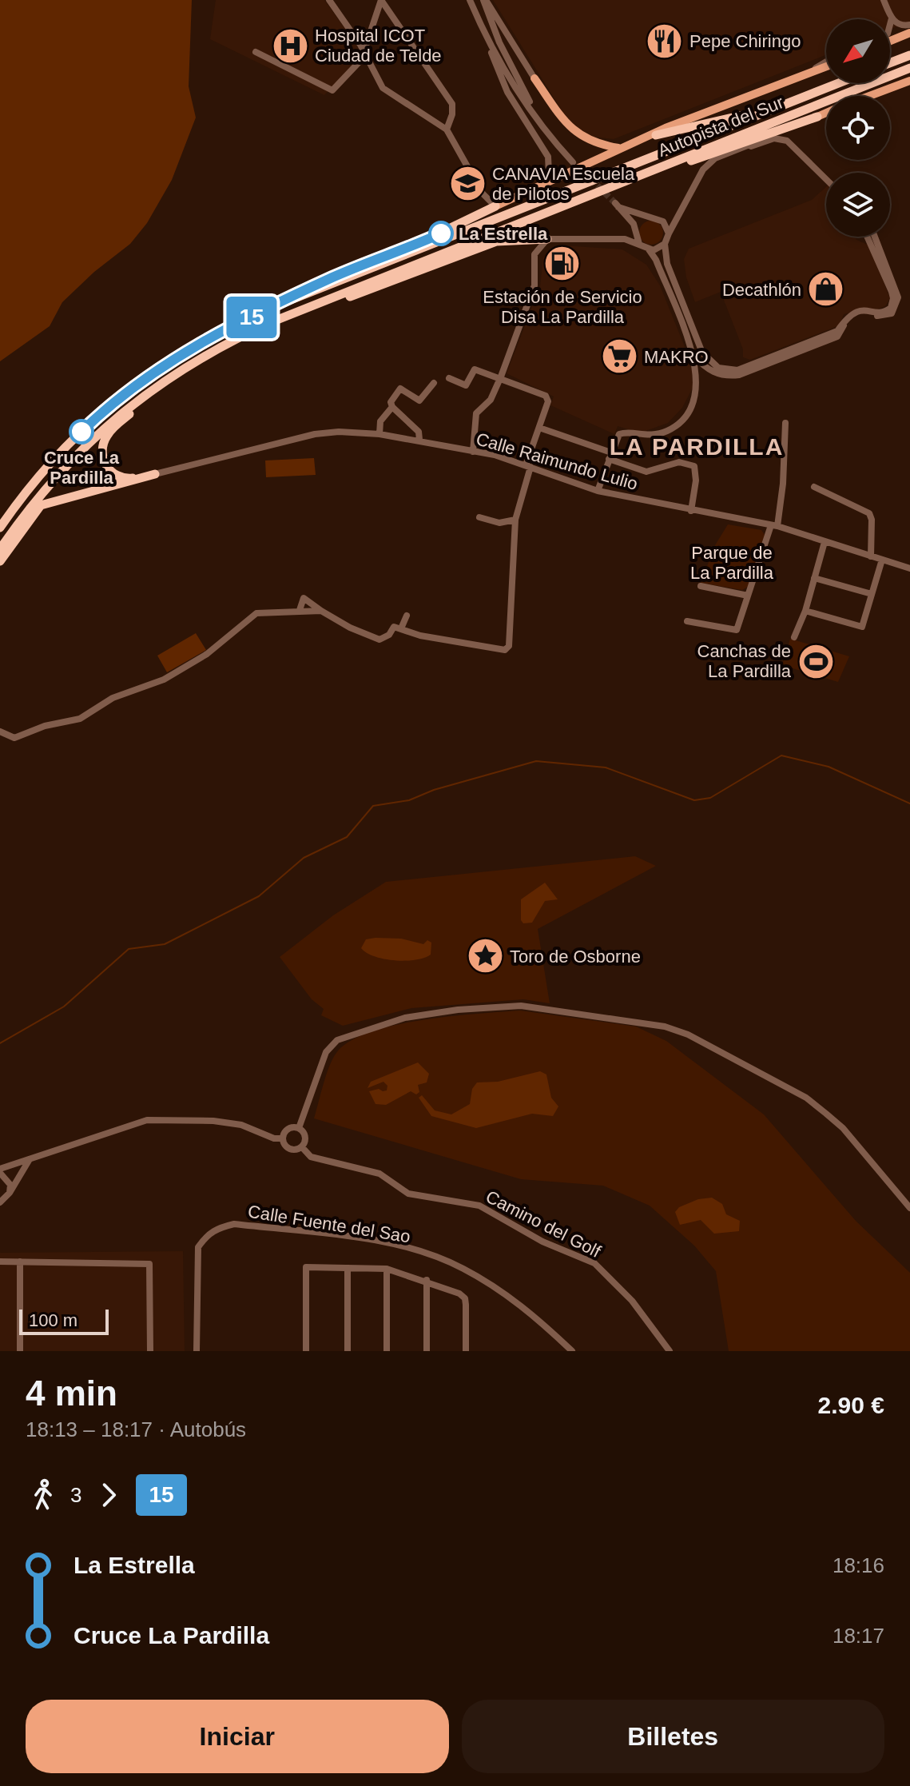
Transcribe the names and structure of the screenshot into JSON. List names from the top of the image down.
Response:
{
  "streets": {
    "highway": ["Autopista del Sur"],
    "street": ["Calle Raimundo Lulio", "Calle Fuente del Sao", "Camino del Golf"]
  },
  "districts": ["LA PARDILLA"],
  "parks": ["Parque de La Pardilla"],
  "places": {
    "restaurant": ["Pepe Chiringo"],
    "hospital": ["Hospital ICOT Ciudad de Telde"],
    "school or university": ["CANAVIA Escuela de Pilotos"],
    "other": ["La Estrella", "Cruce La Pardilla"],
    "fuel station": ["Estación de Servicio Disa La Pardilla"],
    "shop": ["Decathlón"],
    "supermarket": ["MAKRO"],
    "sports": ["Canchas de La Pardilla"],
    "place": ["Toro de Osborne"]
  },
  "lines": ["bus line 15"],
  "scale_bar": "100 m",
  "north": "bottom left",
  "page": {
    "on_map": "15",
    "scale": "100 m",
    "heading": ["4 min", "18:13 – 18:17 · Autobús", "2.90 €"],
    "legs": ["3", "15"],
    "list": [
      {
        "name": "La Estrella",
        "value": "18:16"
      },
      {
        "name": "Cruce La Pardilla",
        "value": "18:17"
      }
    ],
    "buttons": ["Iniciar", "Billetes"]
  }
}
